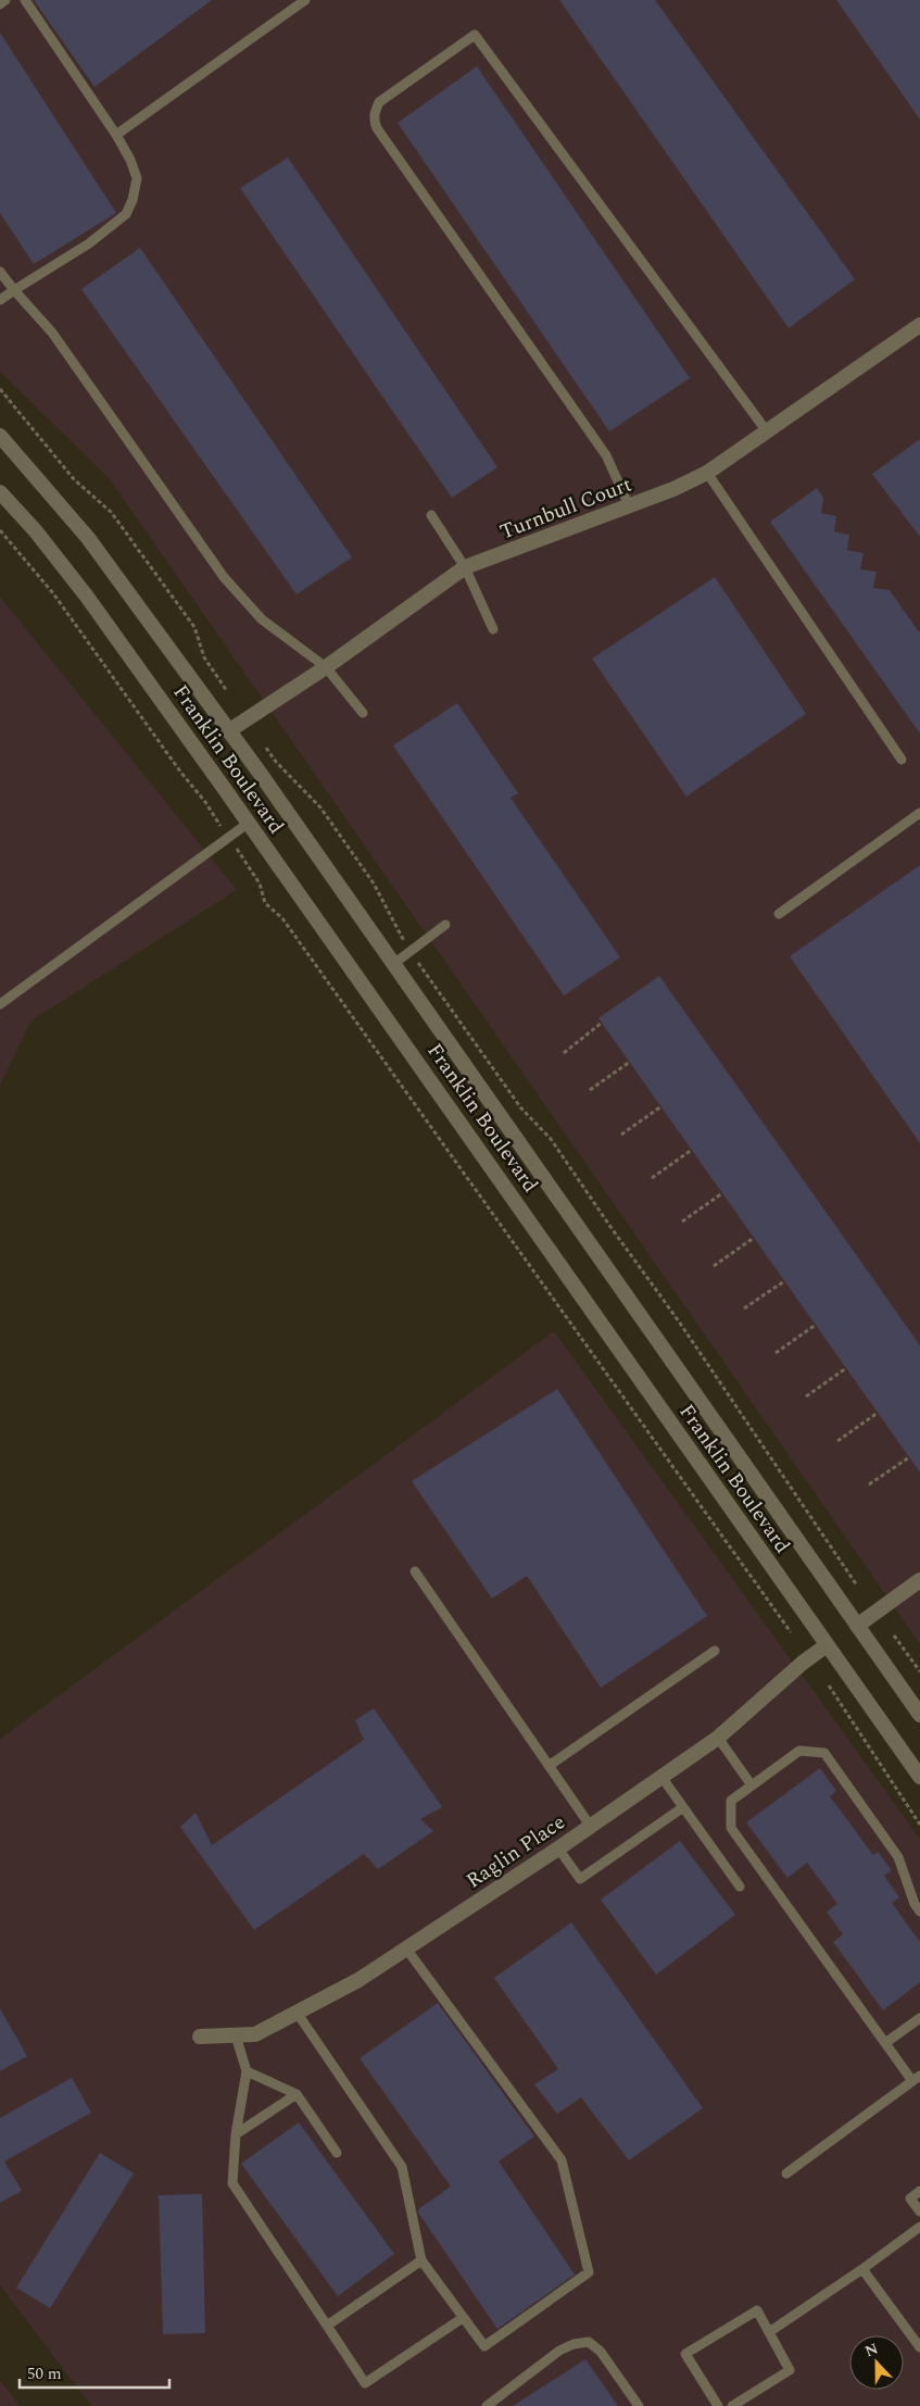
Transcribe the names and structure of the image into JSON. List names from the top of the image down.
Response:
{
  "streets": {
    "main road": ["Turnbull Court", "Franklin Boulevard", "Raglin Place"]
  },
  "crossings": [
    ["Turnbull Court", "Franklin Boulevard"],
    ["Franklin Boulevard", "Raglin Place"]
  ],
  "scale_bar": "50 m",
  "north": "top"
}
